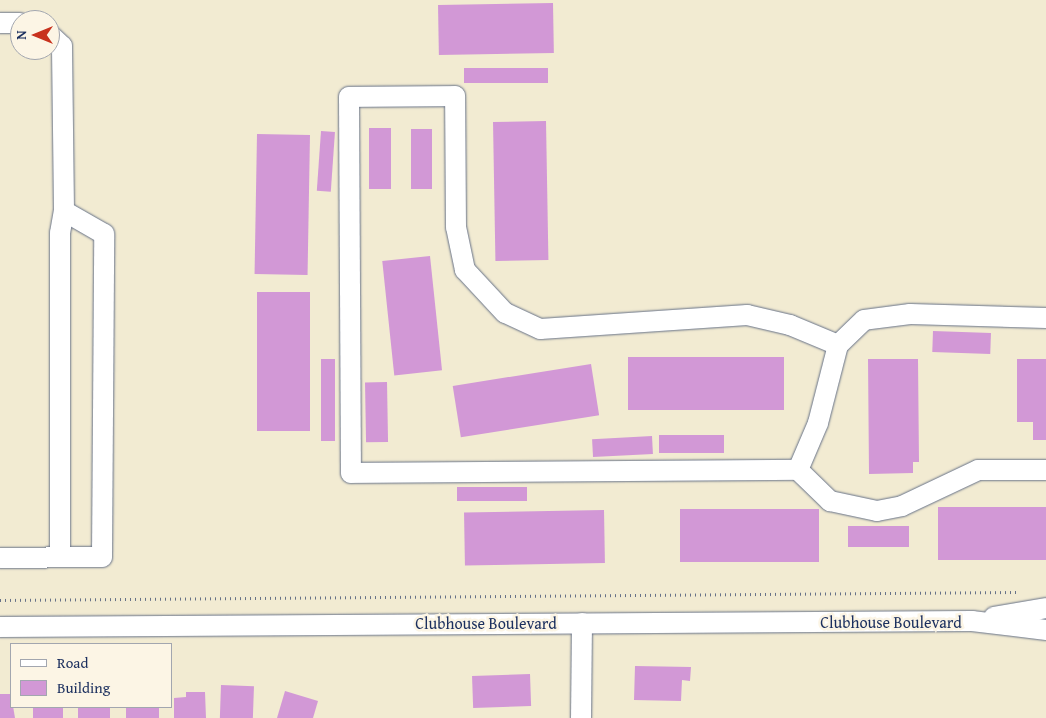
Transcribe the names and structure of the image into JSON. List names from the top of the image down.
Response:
{
  "streets": {
    "street": ["Clubhouse Boulevard"]
  },
  "legend": ["Road", "Building"],
  "north": "left"
}
